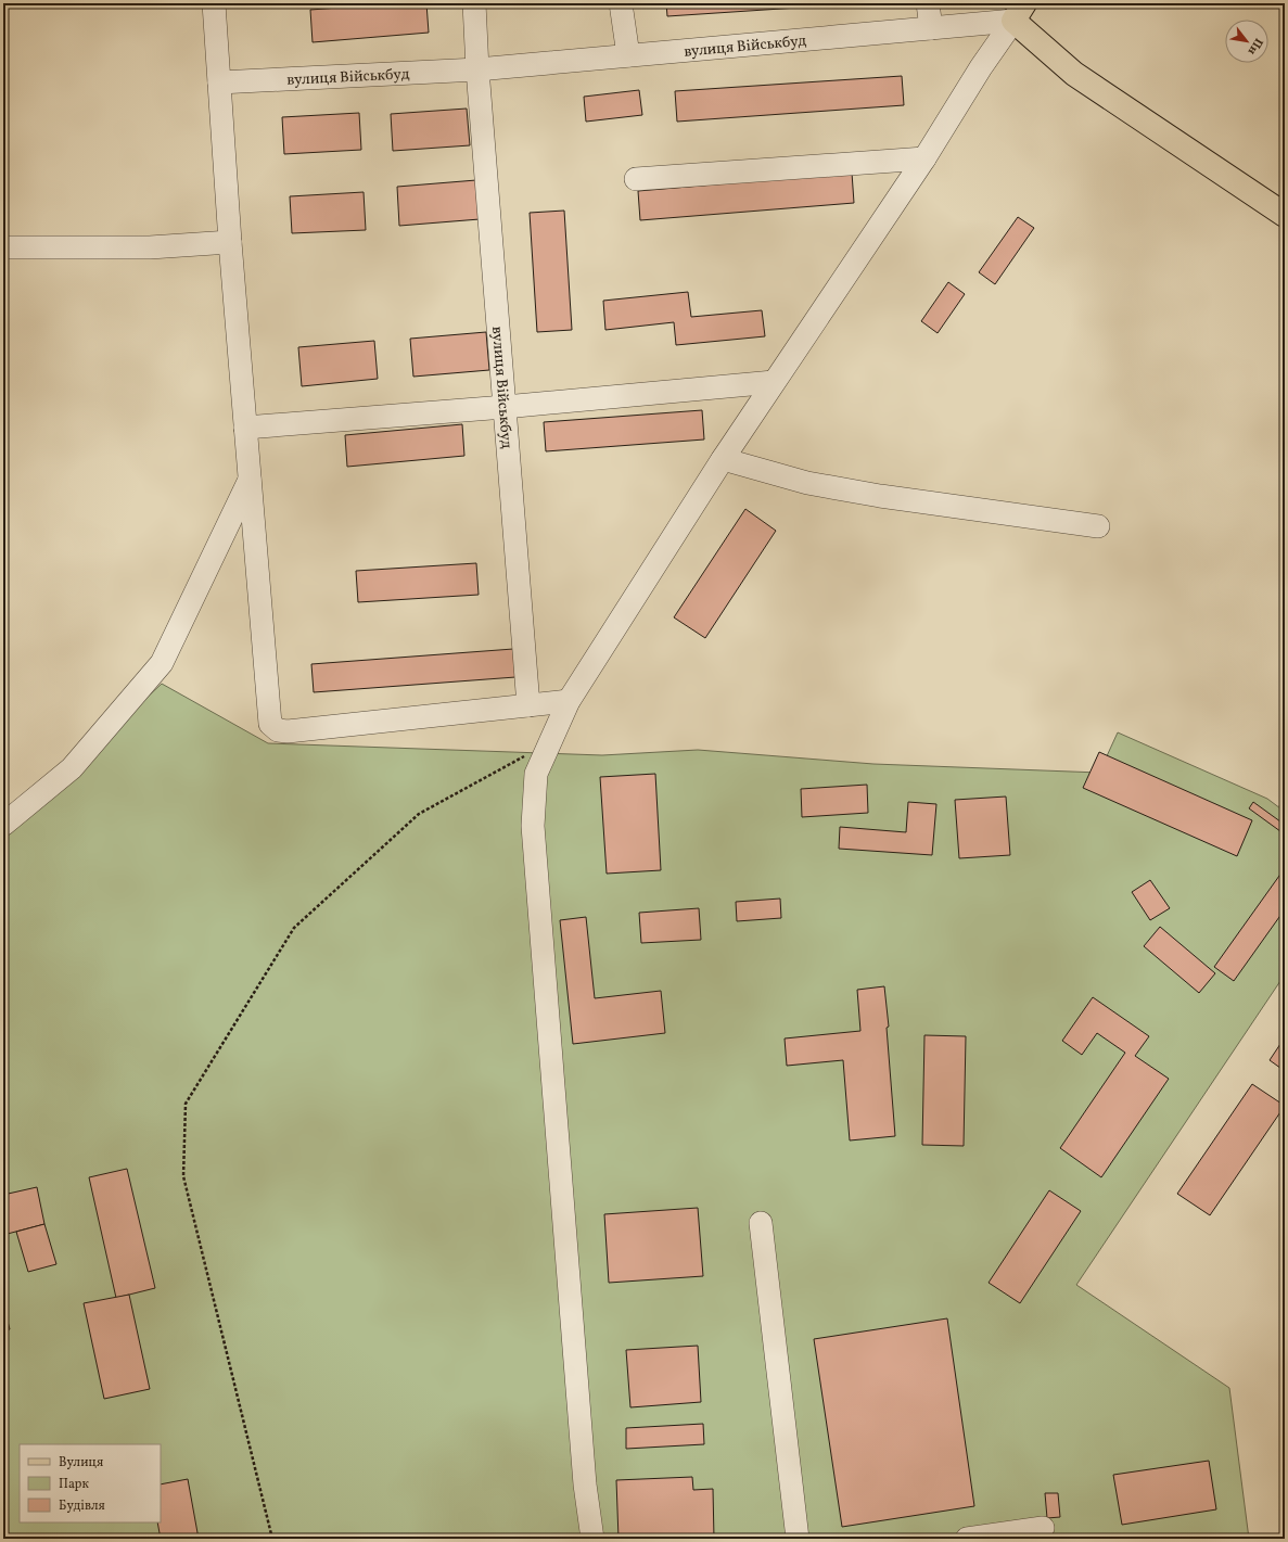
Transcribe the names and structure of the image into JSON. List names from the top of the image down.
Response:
{
  "streets": {
    "street": ["вулиця Військбуд"]
  },
  "legend": ["Вулиця", "Парк", "Будівля"],
  "north": "bottom right"
}
